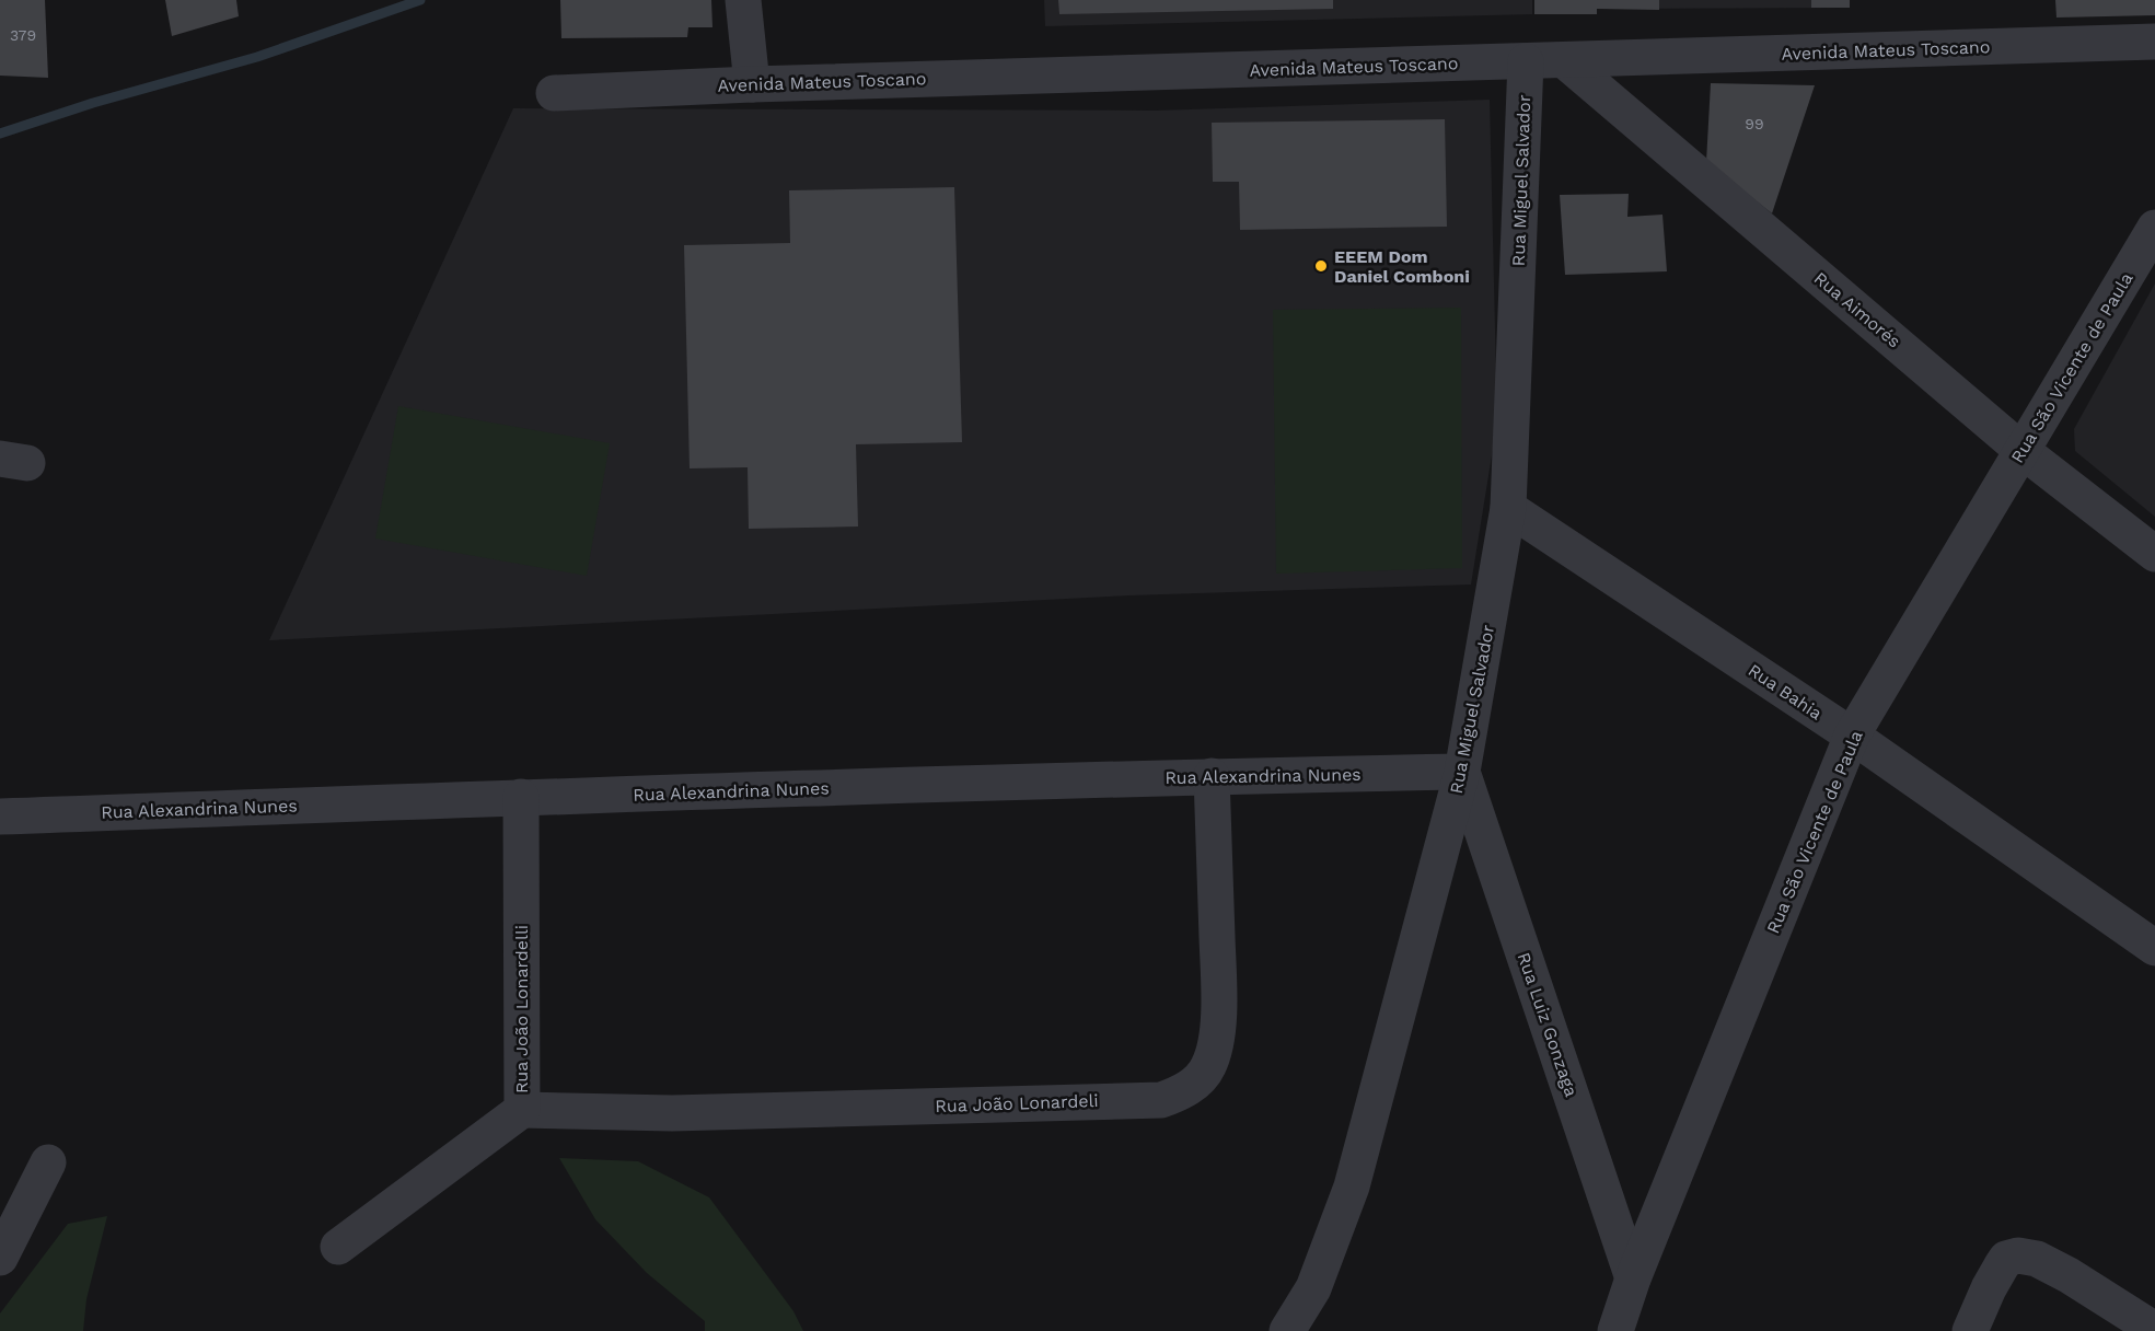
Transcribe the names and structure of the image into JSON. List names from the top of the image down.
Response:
{
  "streets": {
    "street": [
      "Avenida Mateus Toscano",
      "Rua Miguel Salvador",
      "Rua Aimorés",
      "Rua São Vicente de Paula",
      "Rua Bahia",
      "Rua Alexandrina Nunes",
      "Rua João Lonardelli",
      "Rua Luiz Gonzaga",
      "Rua João Lonardeli"
    ]
  },
  "crossings": [
    ["Avenida Mateus Toscano", "Rua Miguel Salvador"],
    ["Avenida Mateus Toscano", "Rua Aimorés"],
    ["Rua Miguel Salvador", "Rua Bahia"],
    ["Rua Miguel Salvador", "Rua Alexandrina Nunes"],
    ["Rua Miguel Salvador", "Rua Luiz Gonzaga"],
    ["Rua Aimorés", "Rua São Vicente de Paula"],
    ["Rua São Vicente de Paula", "Rua Bahia"],
    ["Rua São Vicente de Paula", "Rua Luiz Gonzaga"],
    ["Rua Alexandrina Nunes", "Rua João Lonardelli"],
    ["Rua Alexandrina Nunes", "Rua Luiz Gonzaga"],
    ["Rua Alexandrina Nunes", "Rua João Lonardeli"],
    ["Rua João Lonardelli", "Rua João Lonardeli"]
  ],
  "places": ["EEEM Dom Daniel Comboni"],
  "house_numbers": ["379", "99"]
}
